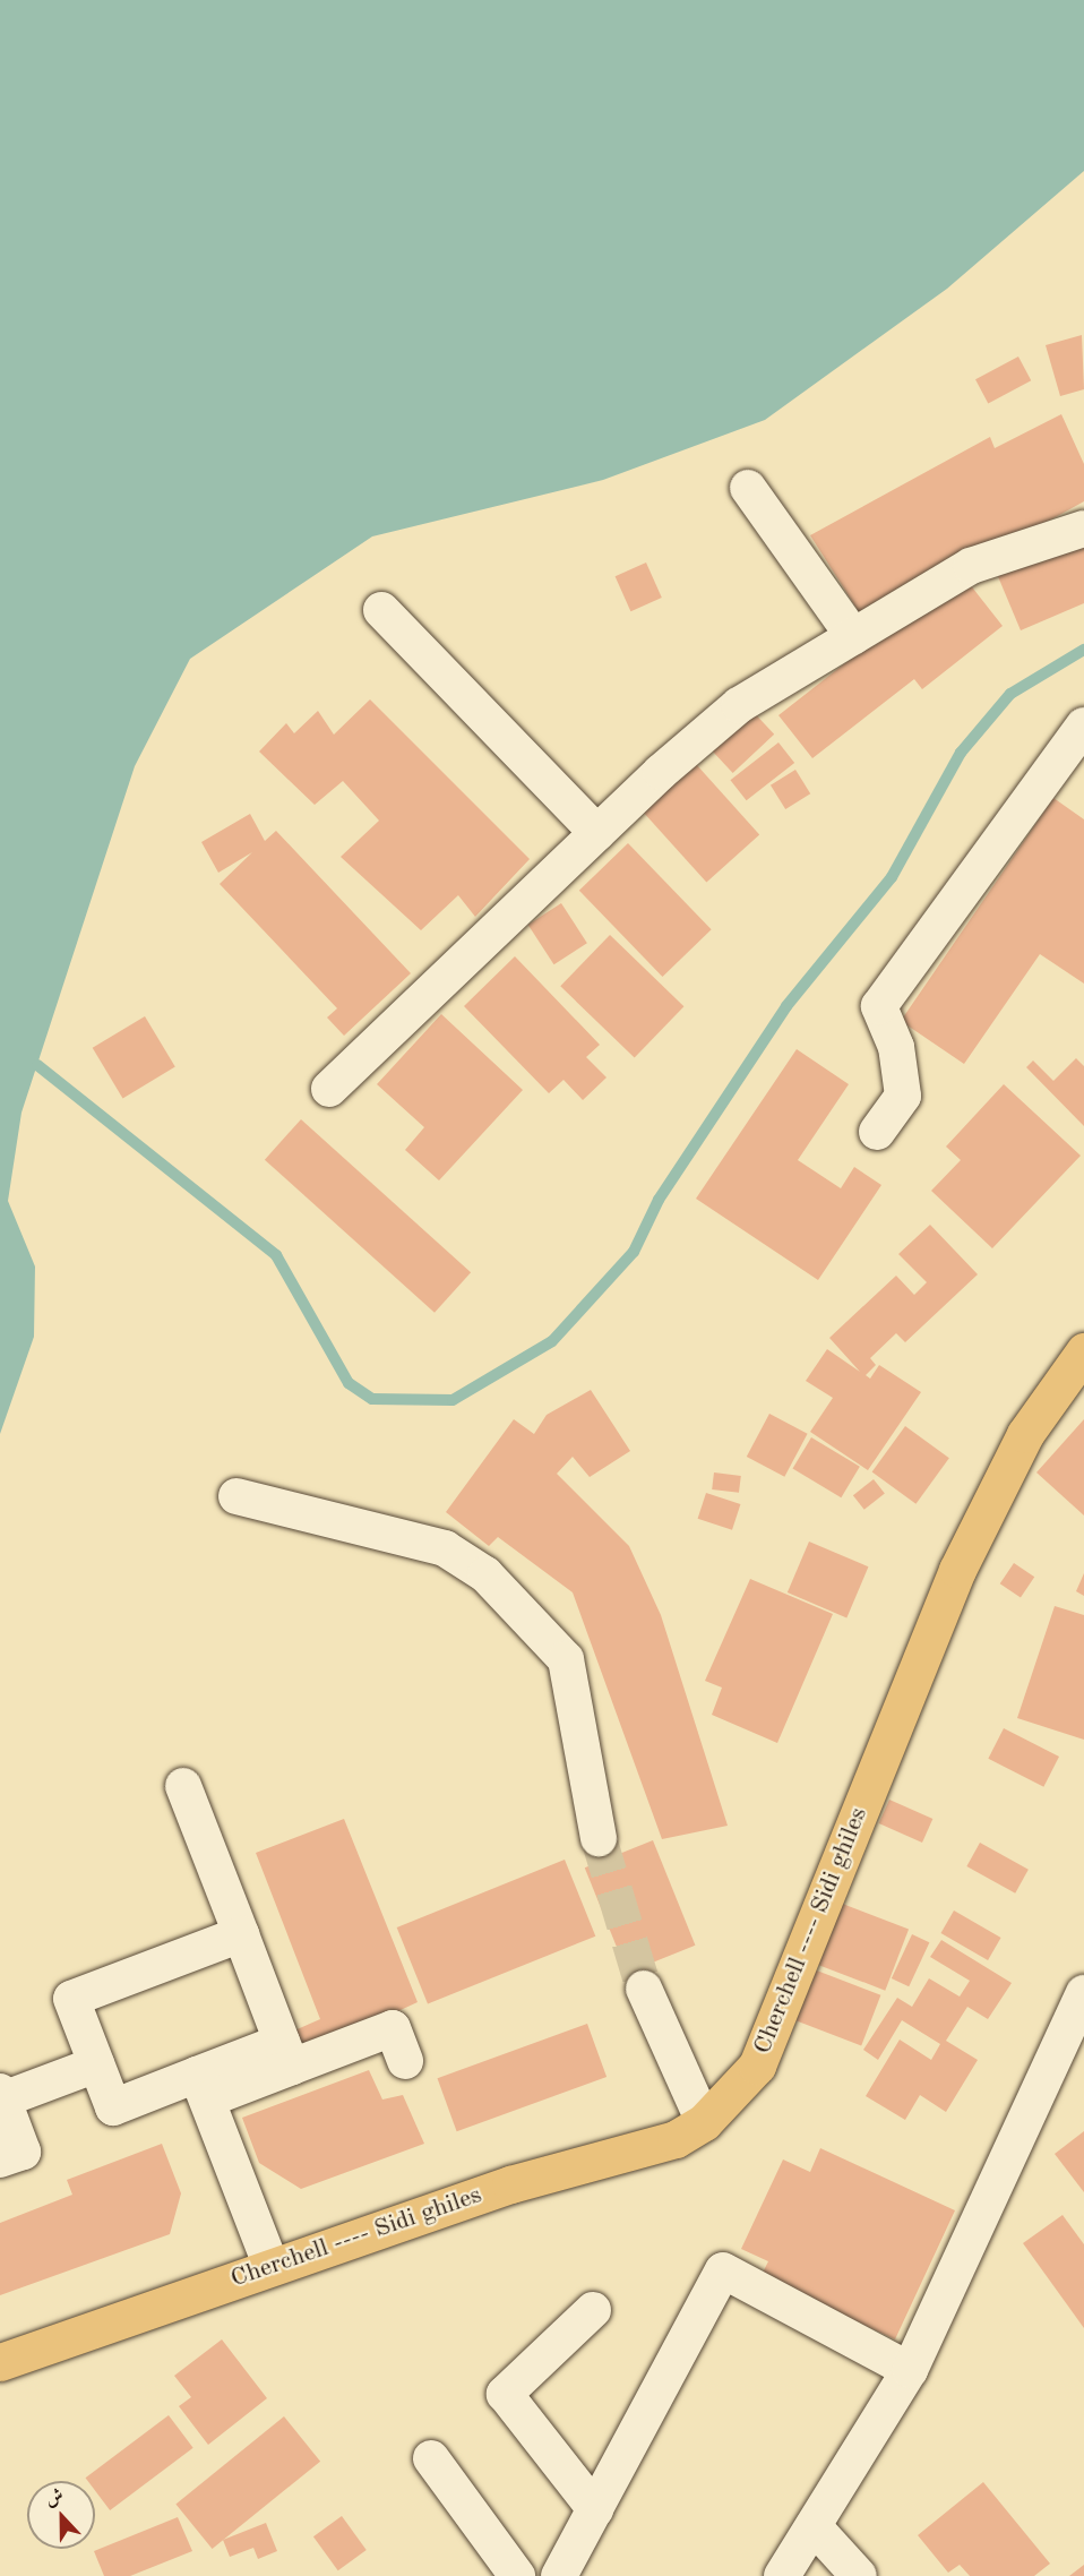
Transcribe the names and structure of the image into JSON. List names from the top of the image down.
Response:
{
  "streets": {
    "main road": ["Cherchell ---- Sidi ghiles"]
  },
  "north": "top"
}
